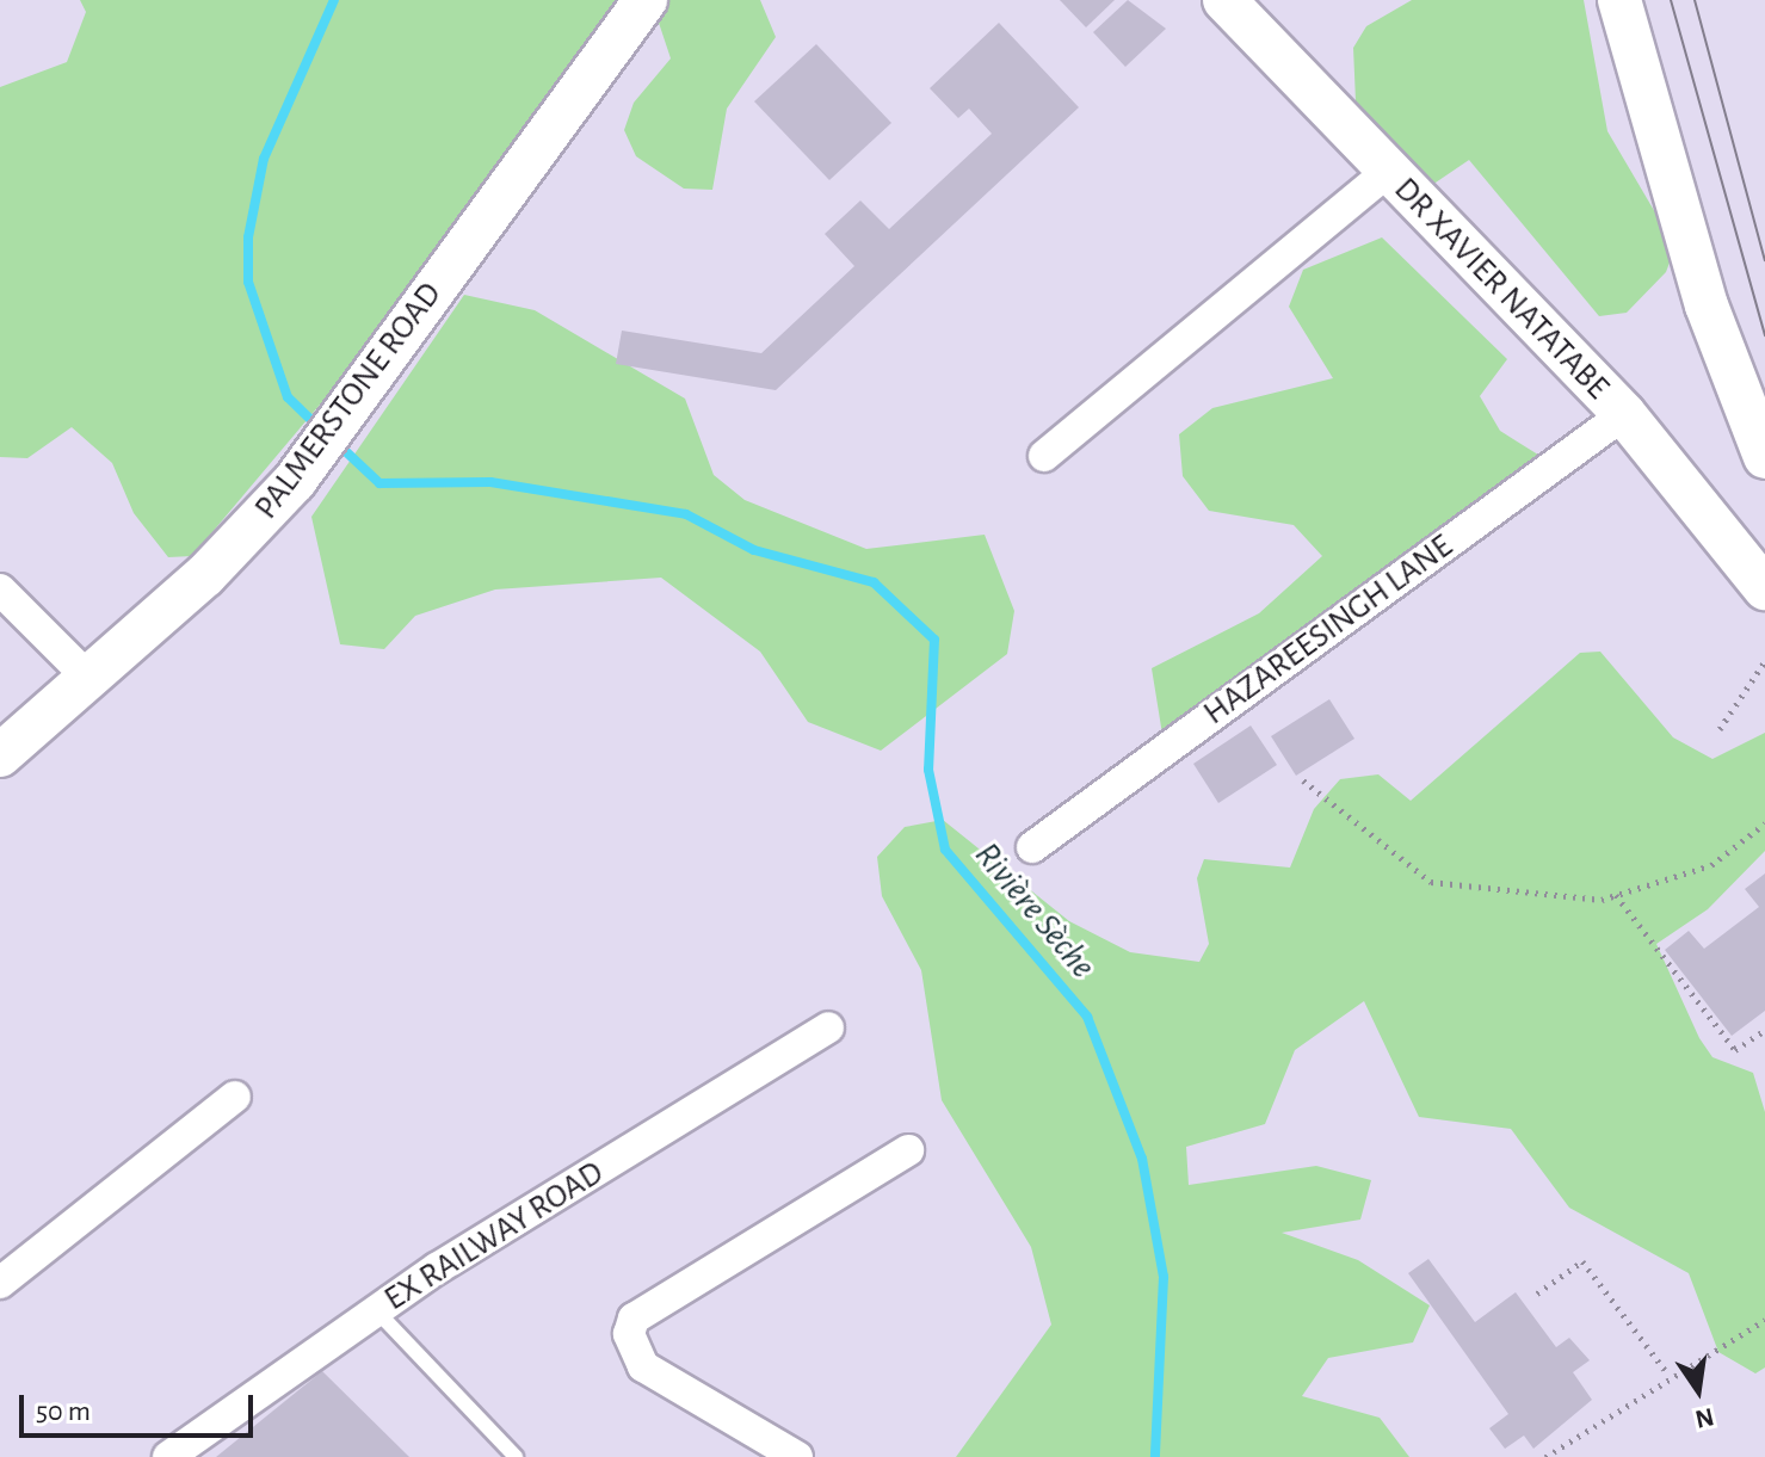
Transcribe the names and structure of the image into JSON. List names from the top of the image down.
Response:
{
  "streets": {
    "main road": ["DR XAVIER NATATABE", "PALMERSTONE ROAD"],
    "street": ["HAZAREESINGH LANE", "EX RAILWAY ROAD"]
  },
  "crossings": [
    ["DR XAVIER NATATABE", "HAZAREESINGH LANE"]
  ],
  "water": ["Rivière Sèche"],
  "scale_bar": "50 m",
  "north": "bottom"
}
